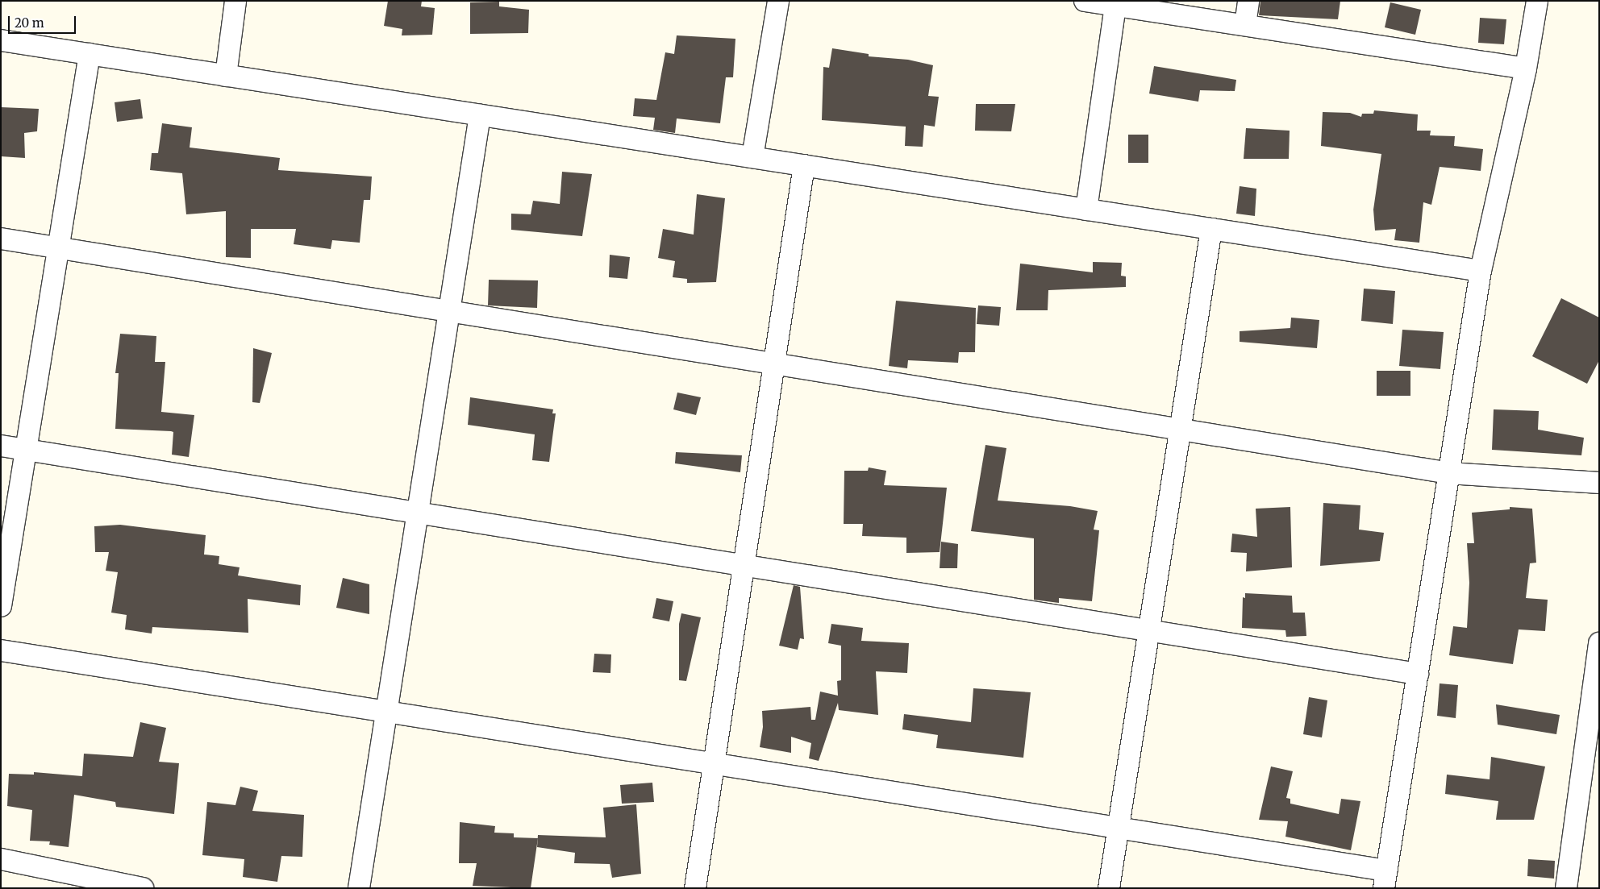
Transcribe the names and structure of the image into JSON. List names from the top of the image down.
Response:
{
  "scale_bar": "20 m"
}
